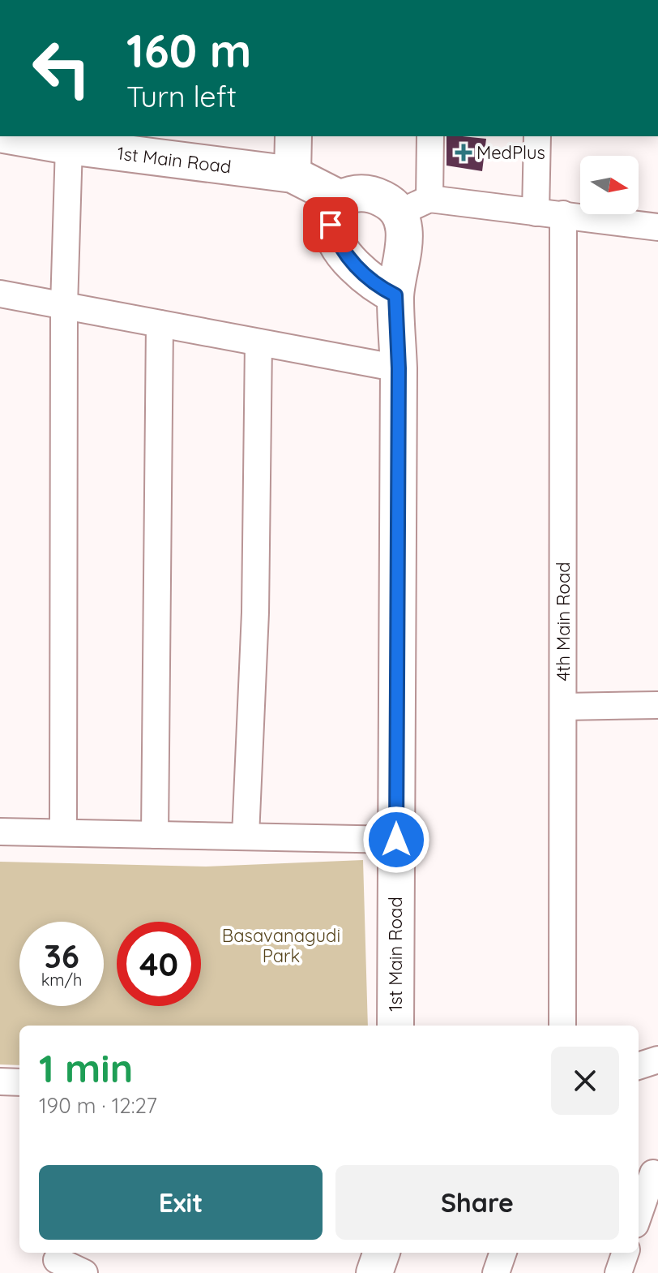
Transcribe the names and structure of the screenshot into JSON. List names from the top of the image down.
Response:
{
  "streets": {
    "street": ["1st Main Road", "4th Main Road"]
  },
  "parks": ["Basavanagudi Park"],
  "places": {
    "health": ["MedPlus"]
  },
  "north": "right",
  "page": {
    "turn": ["160 m", "Turn left"],
    "speed": "36 km/h",
    "limit": "40",
    "heading": ["1 min", "190 m · 12:27"],
    "buttons": ["Exit", "Share"]
  }
}
